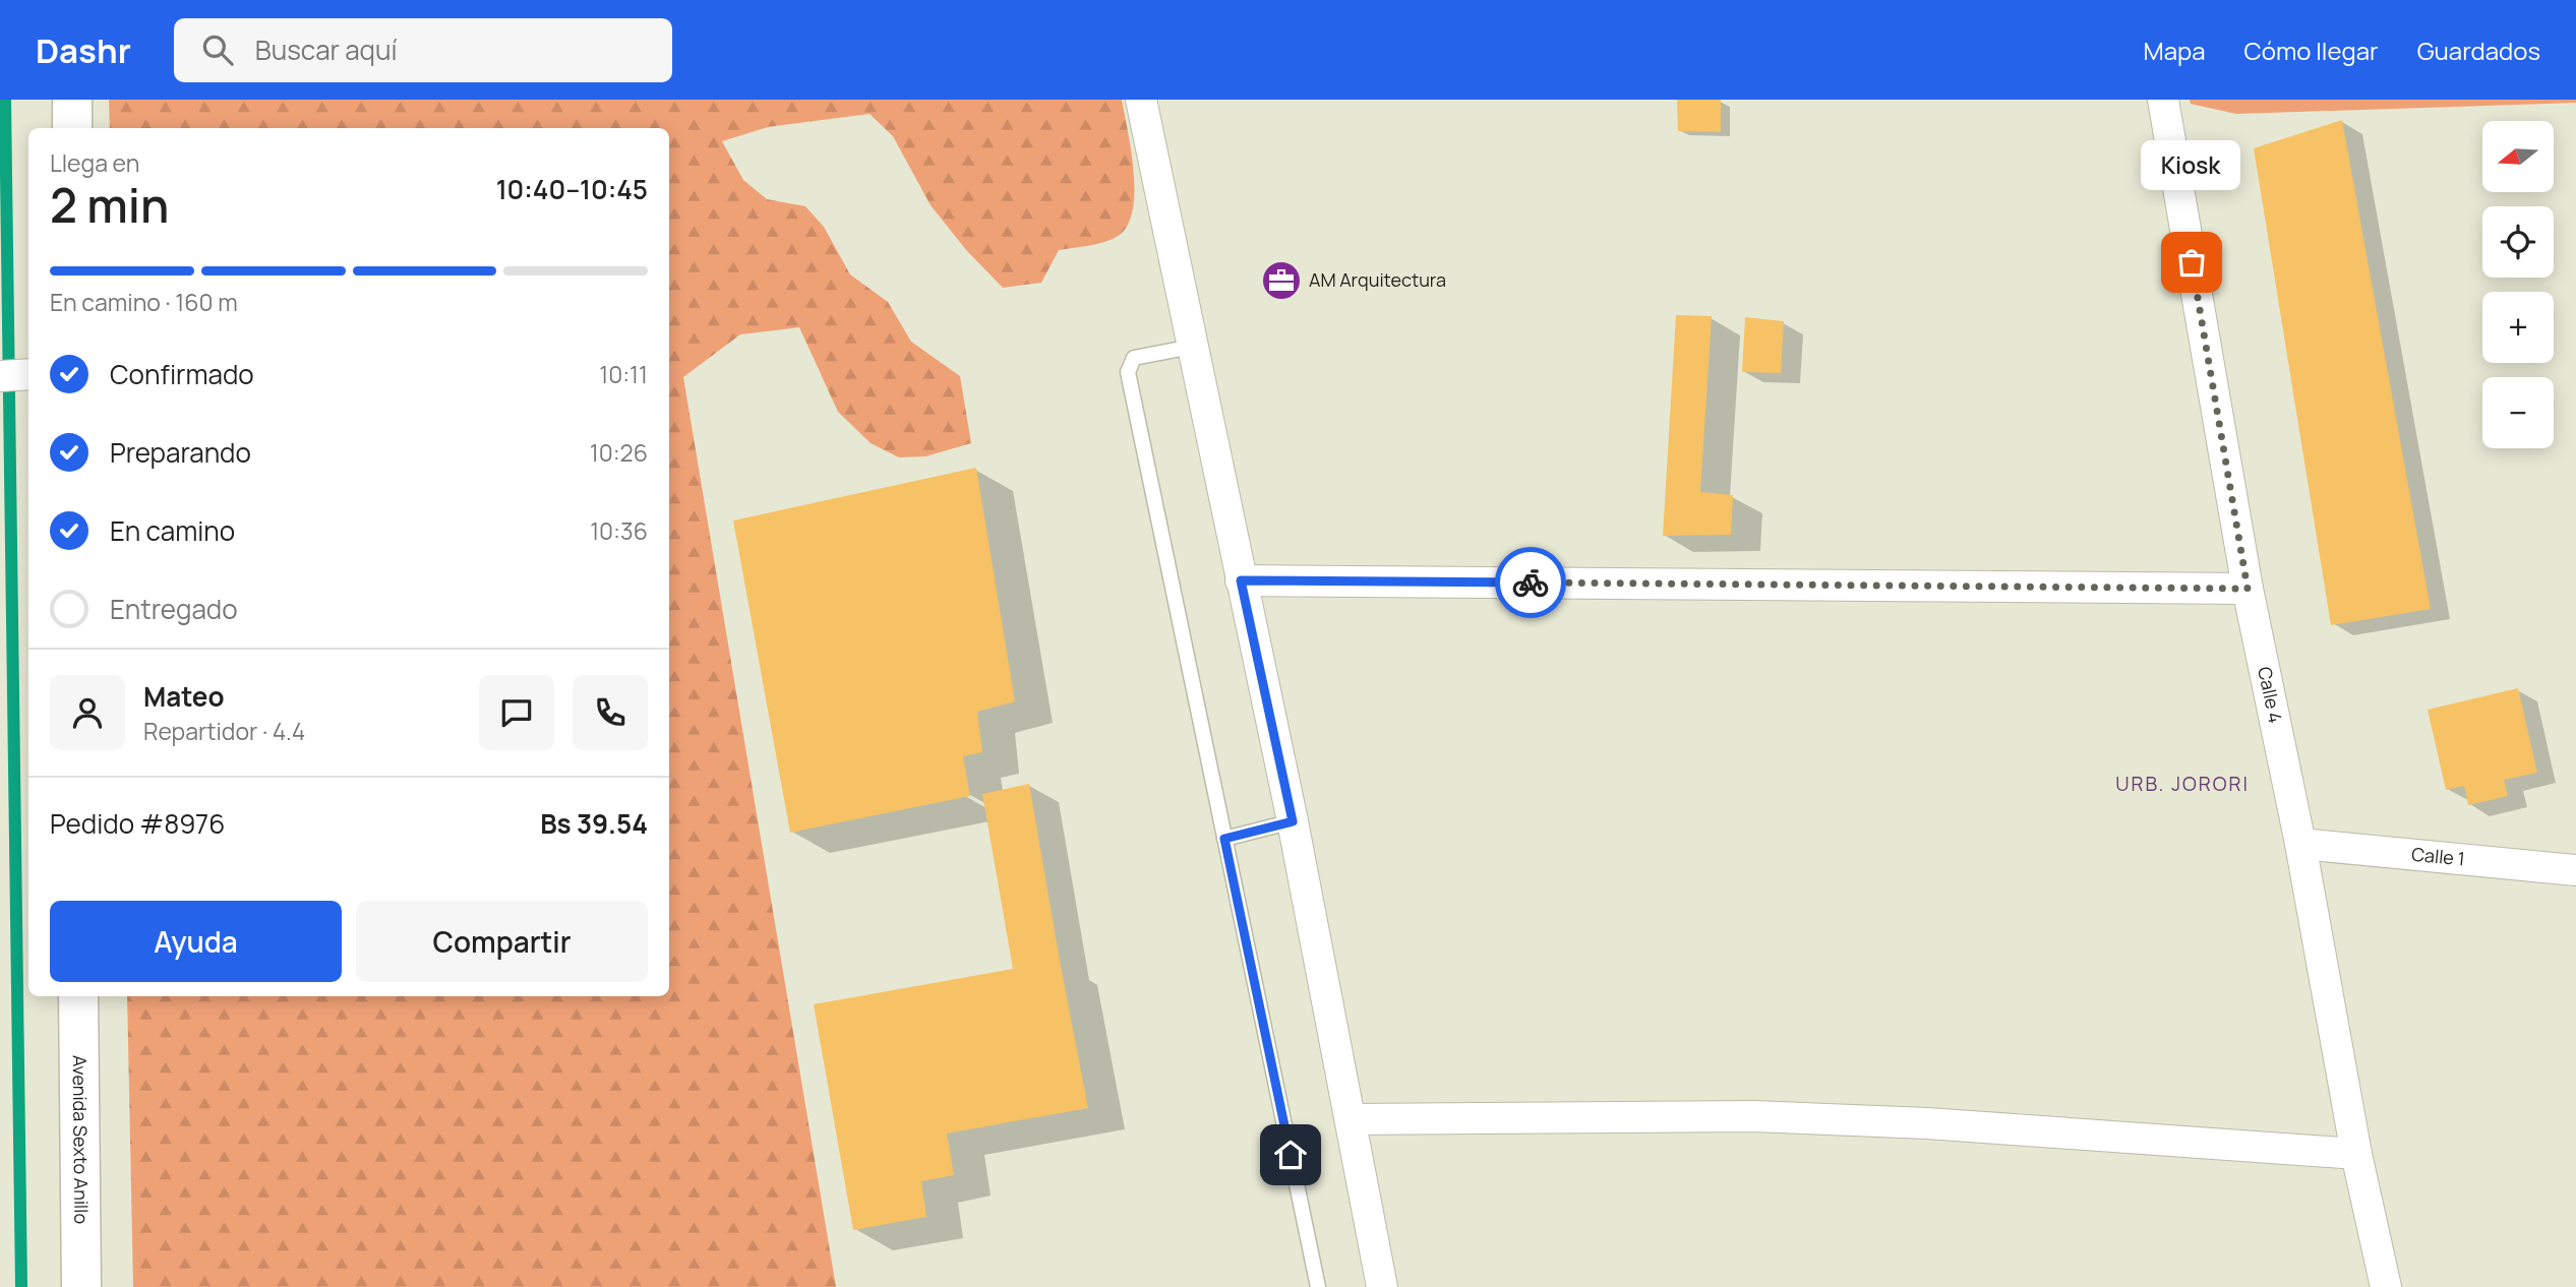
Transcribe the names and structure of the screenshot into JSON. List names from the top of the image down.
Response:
{
  "streets": {
    "main road": ["Avenida Sexto Anillo"],
    "street": ["Calle 4", "Calle 1"]
  },
  "crossings": [
    ["Calle 4", "Calle 1"]
  ],
  "districts": ["URB. JORORI"],
  "places": {
    "other": ["Kiosk"],
    "office": ["AM Arquitectura"]
  },
  "north": "left",
  "page": {
    "header": "Dashr",
    "search": "Buscar aquí",
    "nav": ["Mapa", "Cómo llegar", "Guardados"],
    "map_buttons": ["+", "−"],
    "heading": ["2 min", "Llega en", "10:40–10:45"],
    "panel": [
      "Mateo",
      "Repartidor · 4.4",
      "Pedido #8976",
      "Bs 39.54"
    ],
    "bubble": "Kiosk",
    "bar": "En camino · 160 m",
    "list": [
      ["Confirmado", "10:11"],
      ["Preparando", "10:26"],
      ["En camino", "10:36"],
      "Entregado"
    ],
    "buttons": ["Ayuda", "Compartir"]
  }
}
